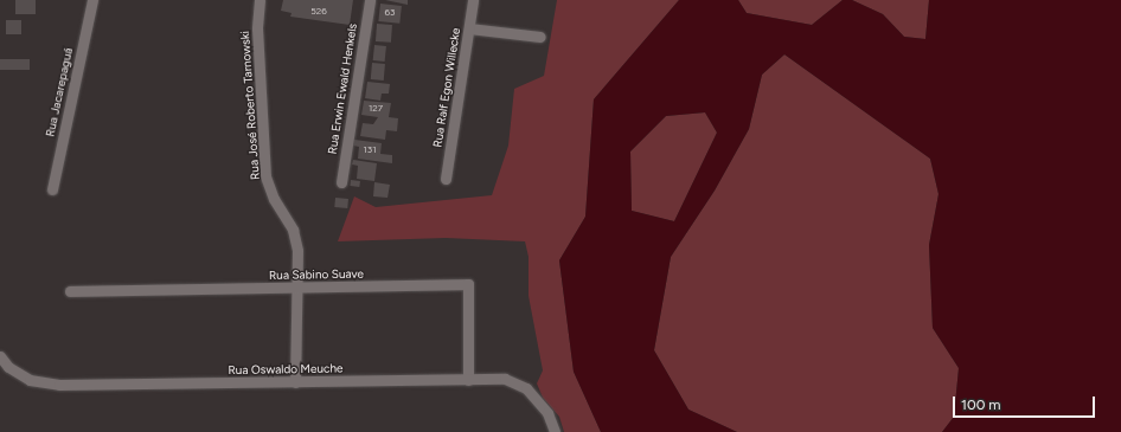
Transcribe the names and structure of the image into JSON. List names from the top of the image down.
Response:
{
  "streets": {
    "street": [
      "Rua Ralf Egon Willecke",
      "Rua Erwin Ewald Henkels",
      "Rua Jacarepaguá",
      "Rua José Roberto Tarnowski",
      "Rua Sabino Suave",
      "Rua Oswaldo Meuche"
    ]
  },
  "crossings": [
    ["Rua José Roberto Tarnowski", "Rua Sabino Suave"],
    ["Rua José Roberto Tarnowski", "Rua Oswaldo Meuche"],
    ["Rua Sabino Suave", "Rua Oswaldo Meuche"]
  ],
  "house_numbers": [
    "526",
    "63",
    "127",
    "131"
  ],
  "scale_bar": "100 m"
}
